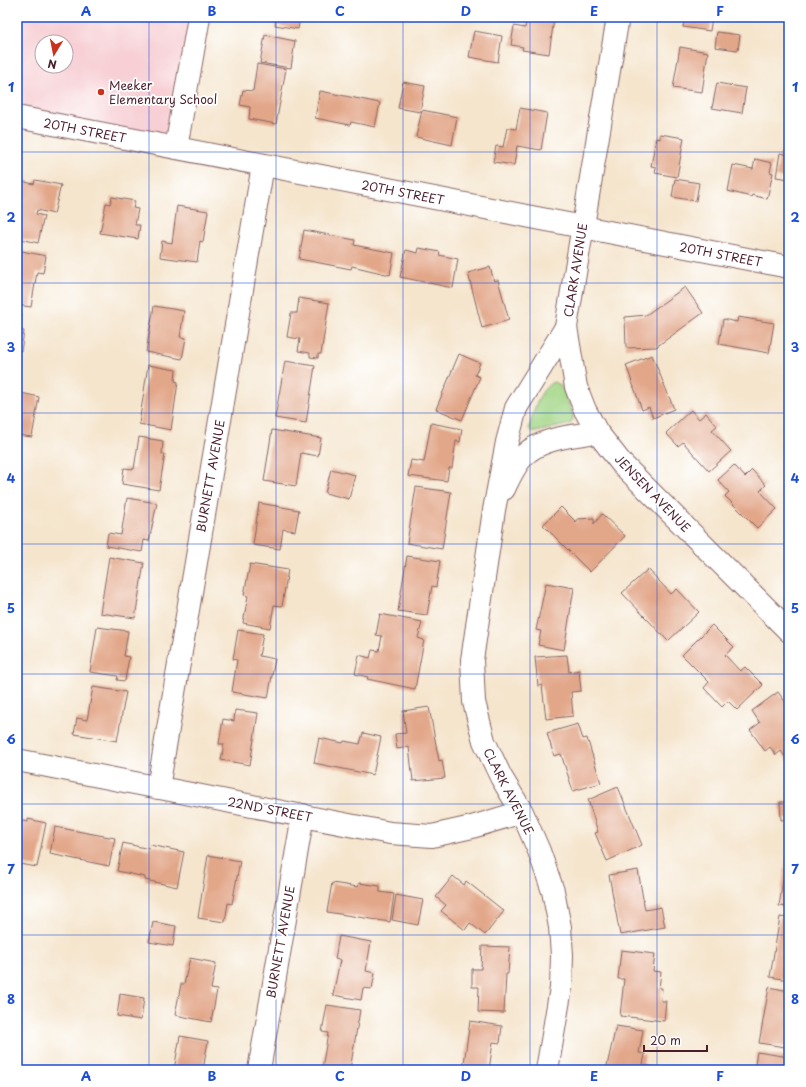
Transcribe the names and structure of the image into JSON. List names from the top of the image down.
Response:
{
  "streets": {
    "street": [
      "20TH STREET",
      "CLARK AVENUE",
      "BURNETT AVENUE",
      "JENSEN AVENUE",
      "22ND STREET"
    ]
  },
  "crossings": [
    ["20TH STREET", "CLARK AVENUE"],
    ["20TH STREET", "BURNETT AVENUE"],
    ["CLARK AVENUE", "JENSEN AVENUE"],
    ["CLARK AVENUE", "22ND STREET"],
    ["BURNETT AVENUE", "22ND STREET"]
  ],
  "places": ["Meeker Elementary School"],
  "scale_bar": "20 m",
  "north": "bottom",
  "grid": {
    "columns": [
      "A",
      "B",
      "C",
      "D",
      "E",
      "F"
    ],
    "rows": [
      "1",
      "2",
      "3",
      "4",
      "5",
      "6",
      "7",
      "8"
    ]
  }
}
